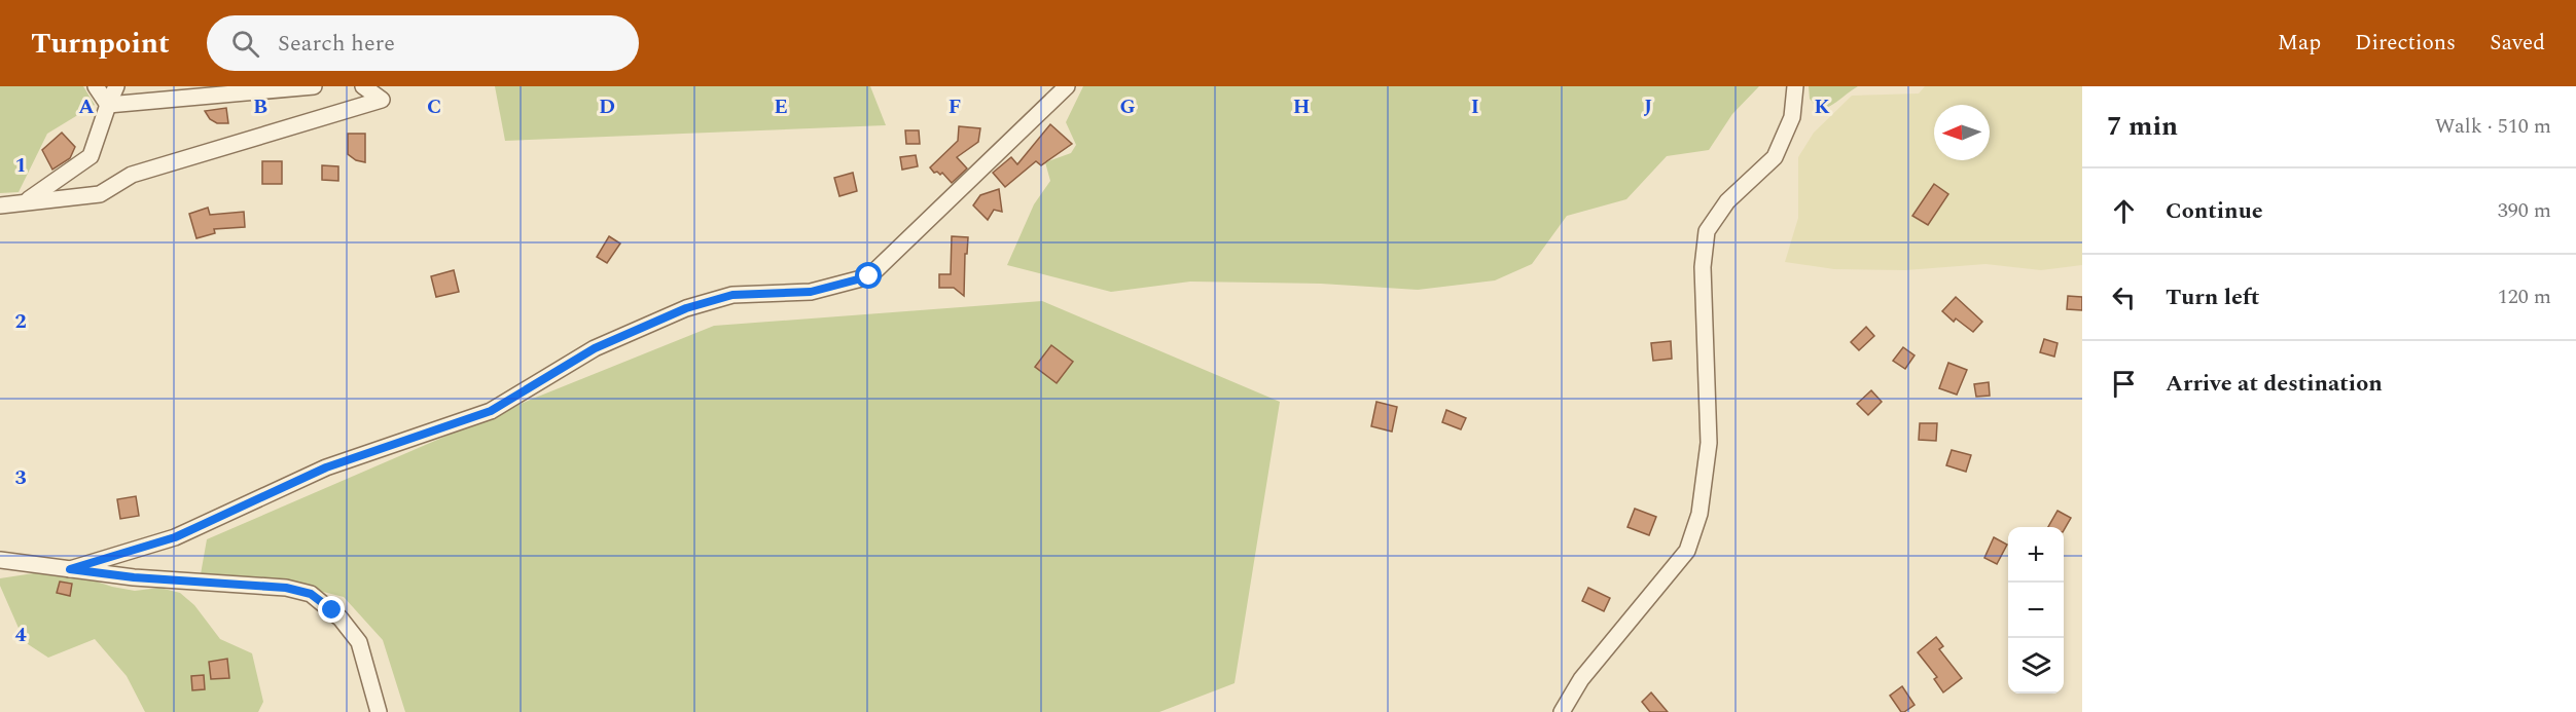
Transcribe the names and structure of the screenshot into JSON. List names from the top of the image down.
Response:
{
  "north": "left",
  "page": {
    "header": "Turnpoint",
    "search": "Search here",
    "nav": ["Map", "Directions", "Saved"],
    "heading": ["7 min", "Walk · 510 m"],
    "list": [
      ["Continue", "390 m"],
      ["Turn left", "120 m"],
      "Arrive at destination"
    ],
    "map_buttons": ["+", "−"]
  },
  "grid": {
    "columns": [
      "A",
      "B",
      "C",
      "D",
      "E",
      "F",
      "G",
      "H",
      "I",
      "J",
      "K"
    ],
    "rows": [
      "1",
      "2",
      "3",
      "4"
    ]
  }
}
